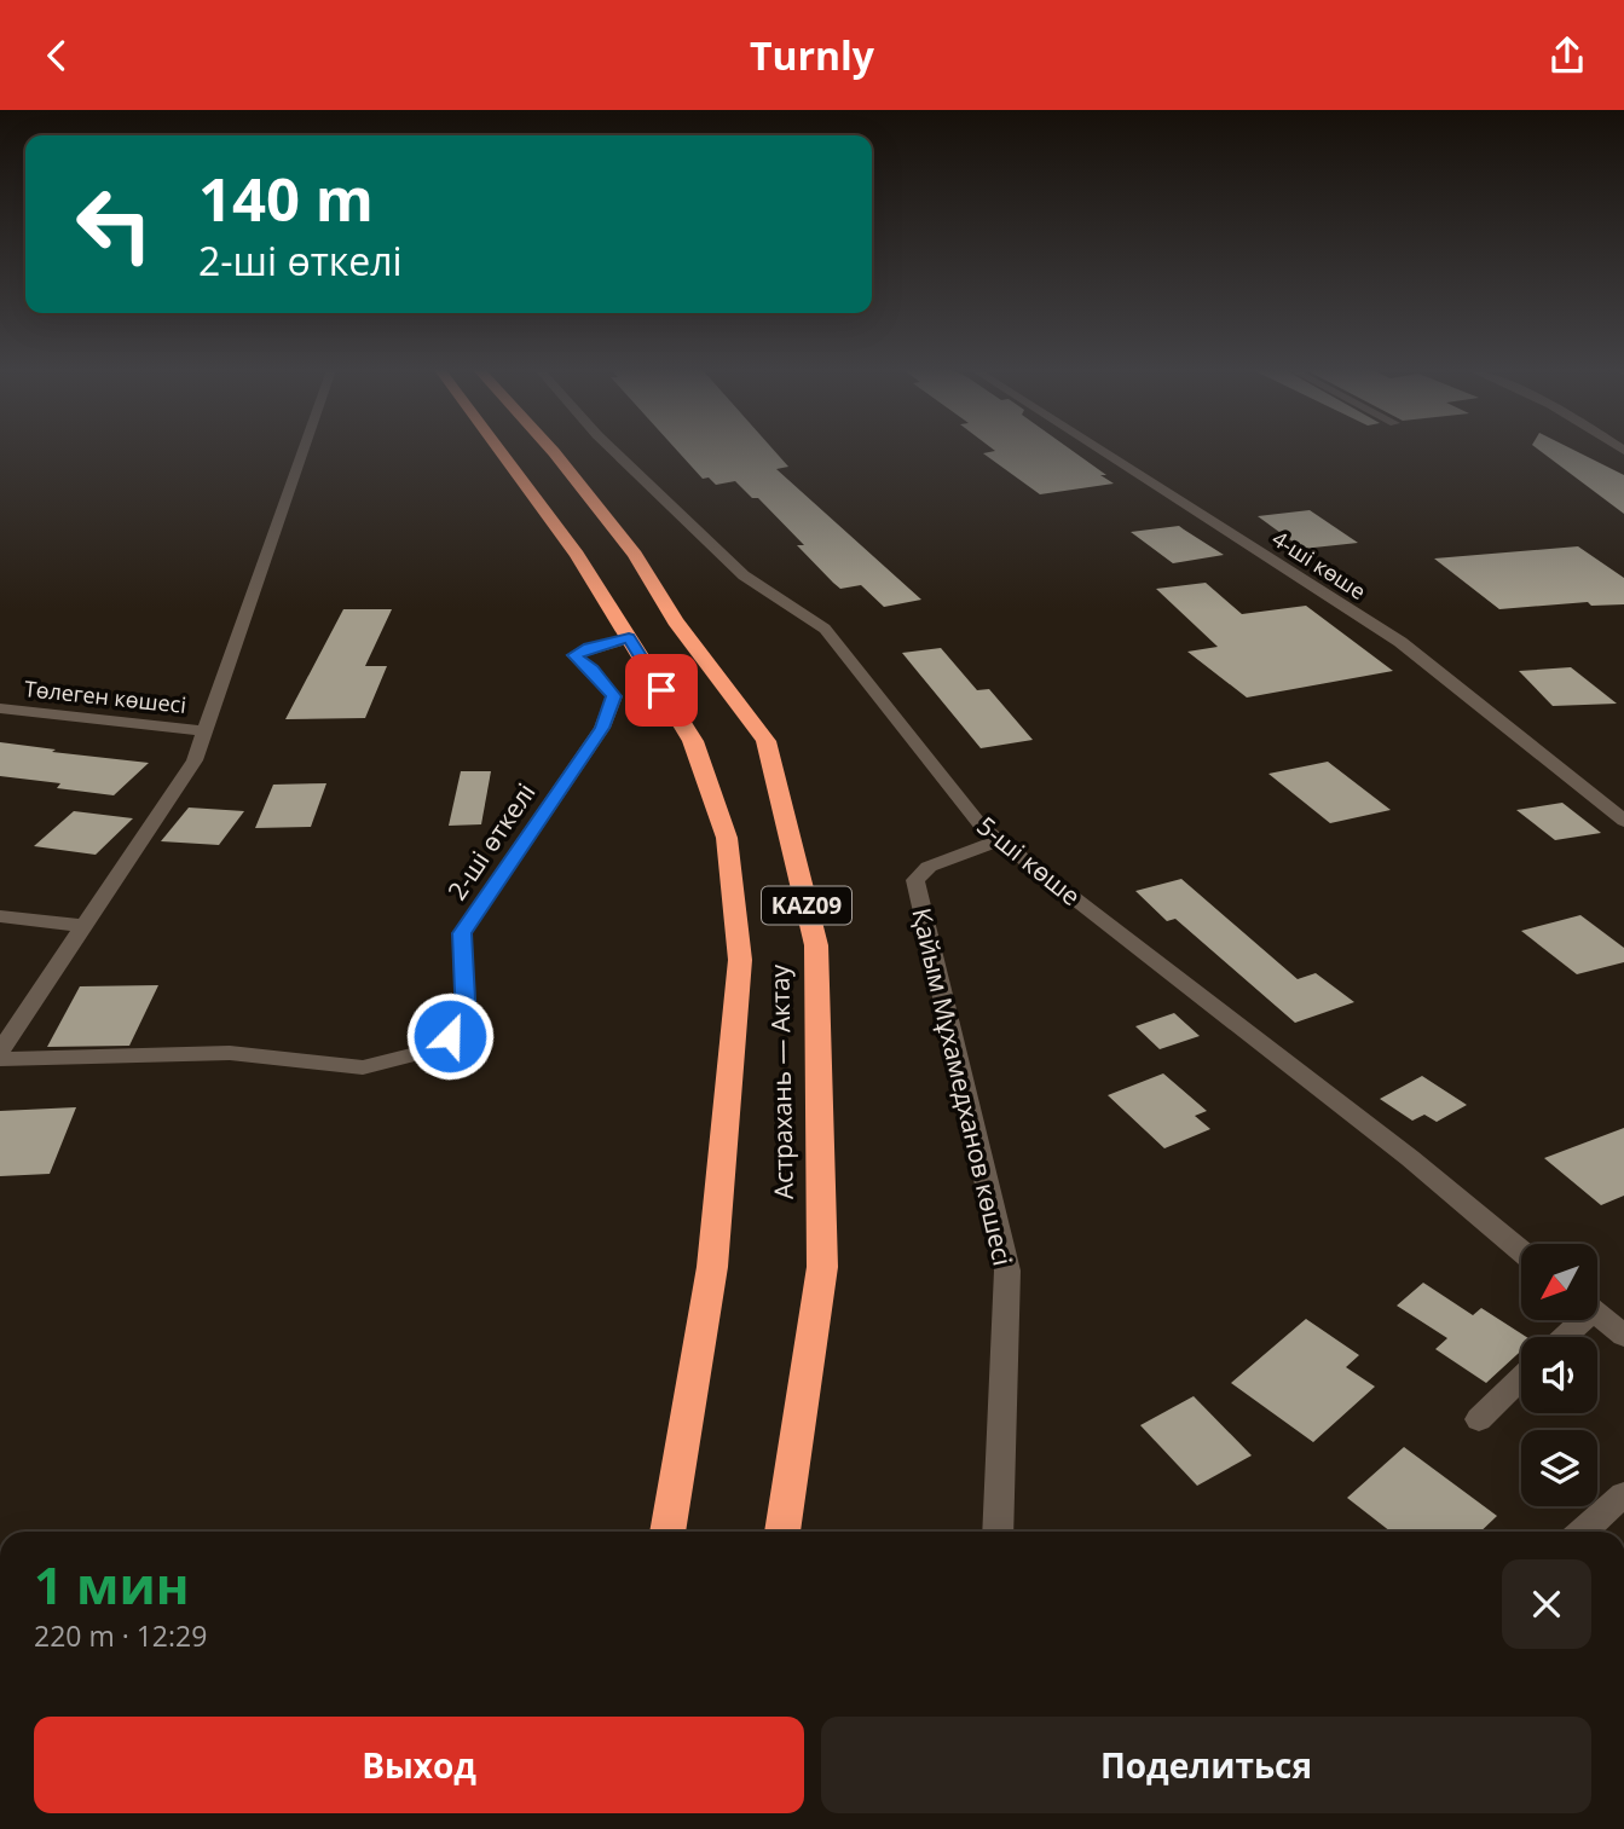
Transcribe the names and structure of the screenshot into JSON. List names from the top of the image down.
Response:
{
  "streets": {
    "highway": ["KAZ09", "Астрахань — Актау"],
    "street": [
      "4-шi көше",
      "Төлеген көшесі",
      "2-ші өткелі",
      "5-шi көше",
      "Қайым Мұхамедханов көшесi"
    ]
  },
  "crossings": [
    ["2-ші өткелі", "Астрахань — Актау"],
    ["5-шi көше", "Қайым Мұхамедханов көшесi"]
  ],
  "north": "bottom left",
  "page": {
    "header": "Turnly",
    "turn": ["140 m", "2-ші өткелі"],
    "heading": ["1 мин", "220 m · 12:29"],
    "buttons": ["Выход", "Поделиться"]
  }
}
